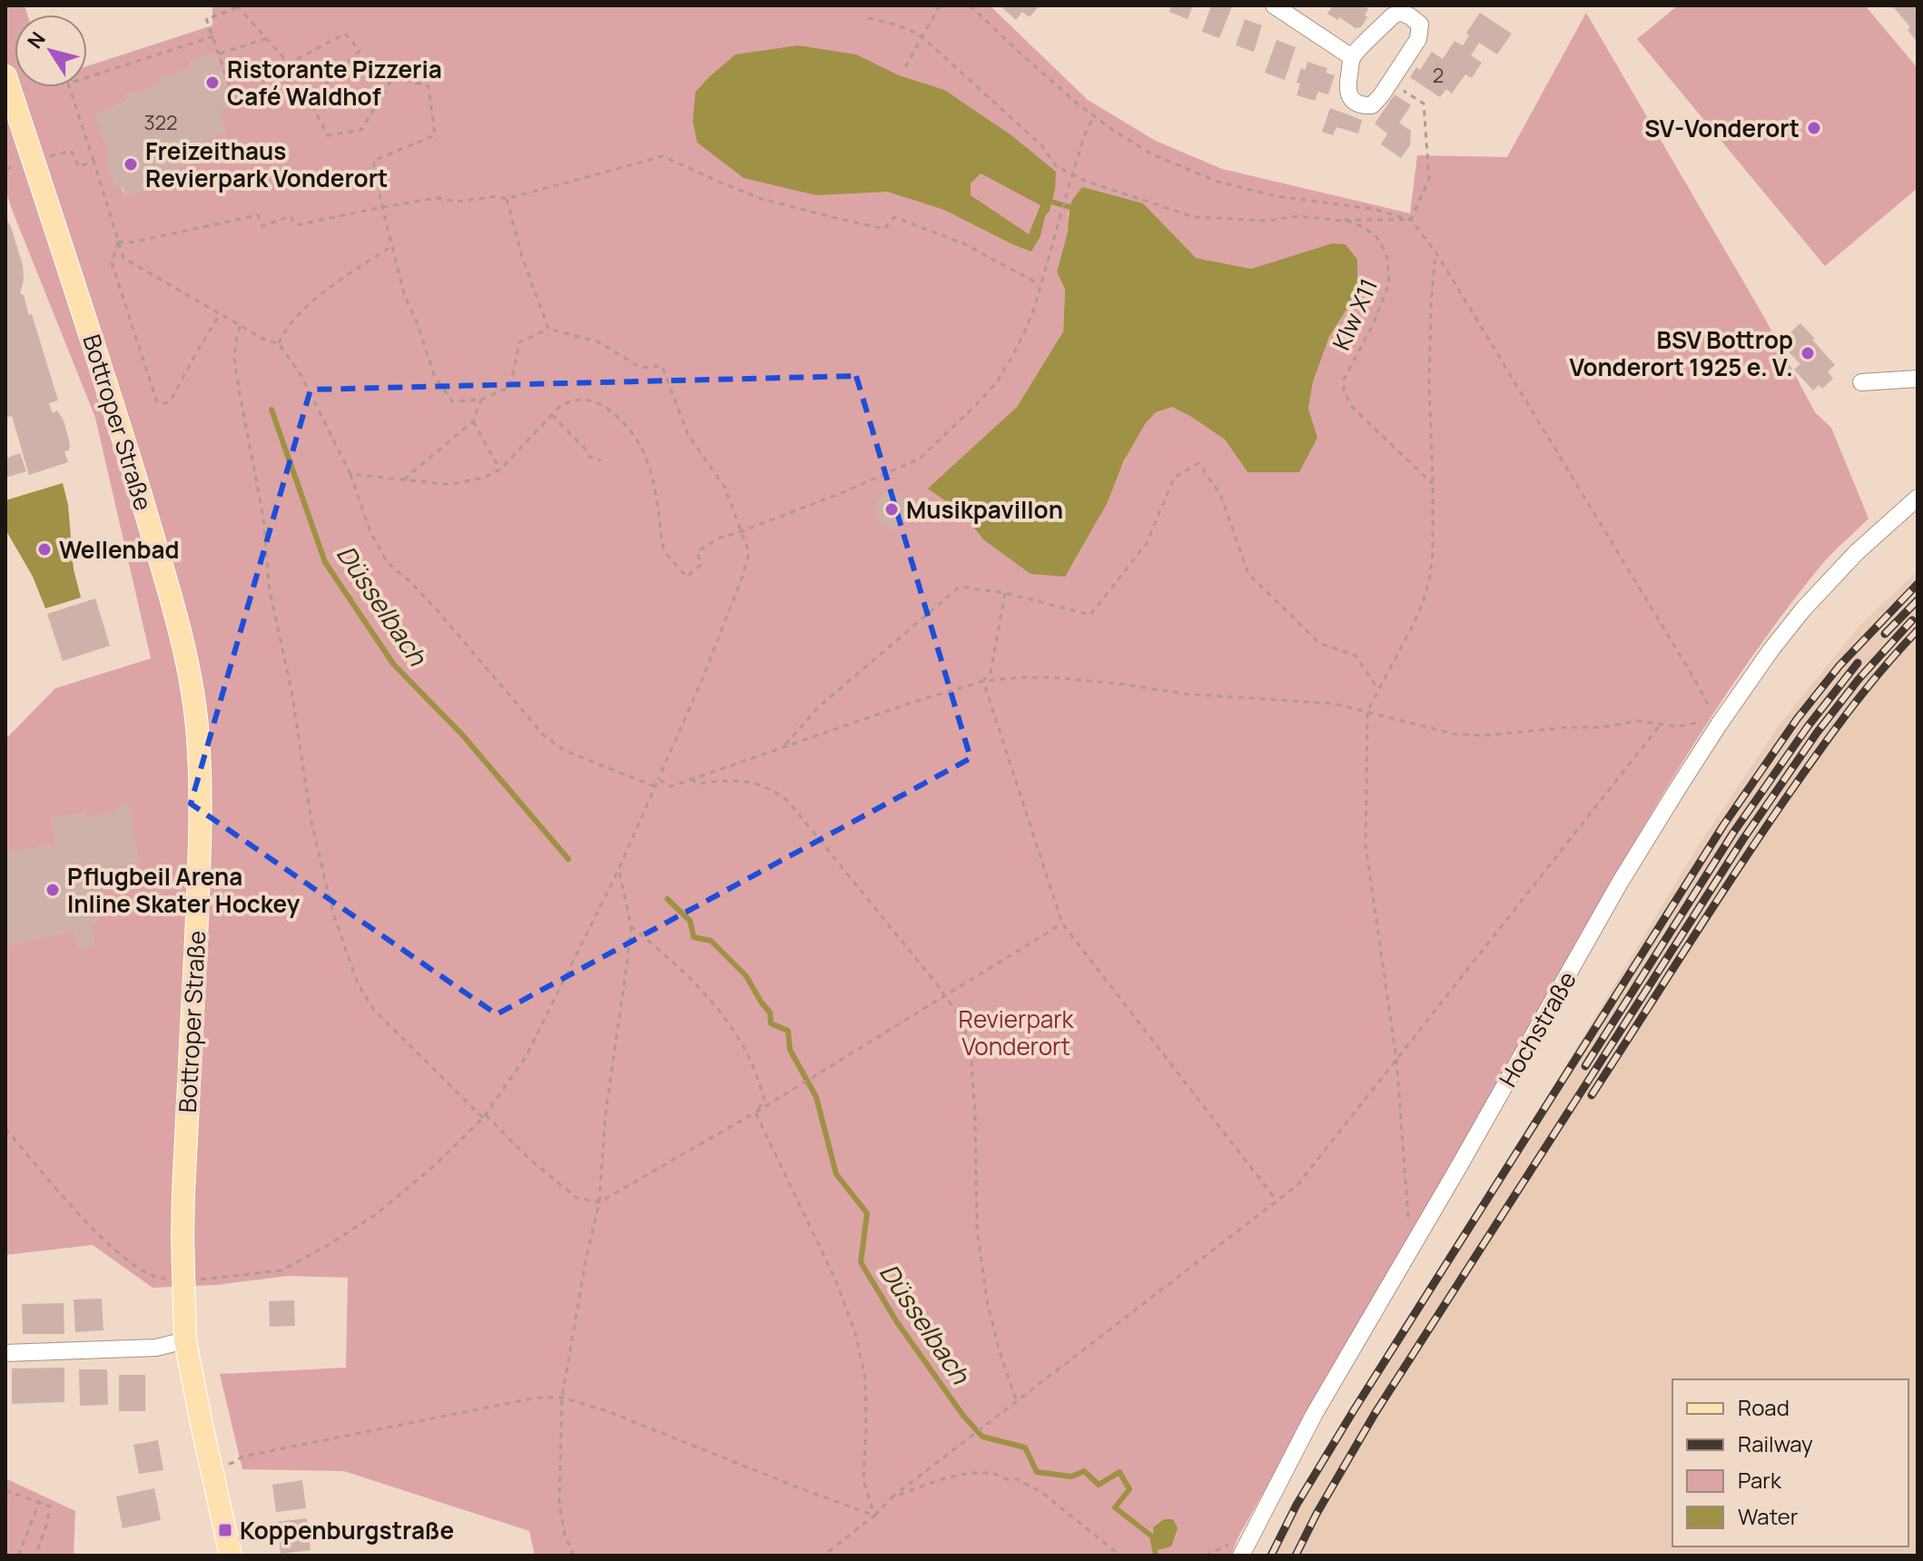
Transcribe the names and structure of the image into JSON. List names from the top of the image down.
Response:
{
  "streets": {
    "main road": ["Bottroper Straße"],
    "street": ["Hochstraße"],
    "path": ["Klw X11"]
  },
  "water": ["Düsselbach"],
  "parks": ["Revierpark Vonderort"],
  "places": {
    "other": [
      "Ristorante Pizzeria Café Waldhof",
      "SV-Vonderort",
      "Freizeithaus Revierpark Vonderort",
      "BSV Bottrop Vonderort 1925 e. V.",
      "Musikpavillon",
      "Wellenbad",
      "Pflugbeil Arena Inline Skater Hockey"
    ],
    "transit": ["Koppenburgstraße"]
  },
  "house_numbers": ["2", "322"],
  "legend": [
    "Road",
    "Railway",
    "Park",
    "Water"
  ],
  "north": "top left"
}
